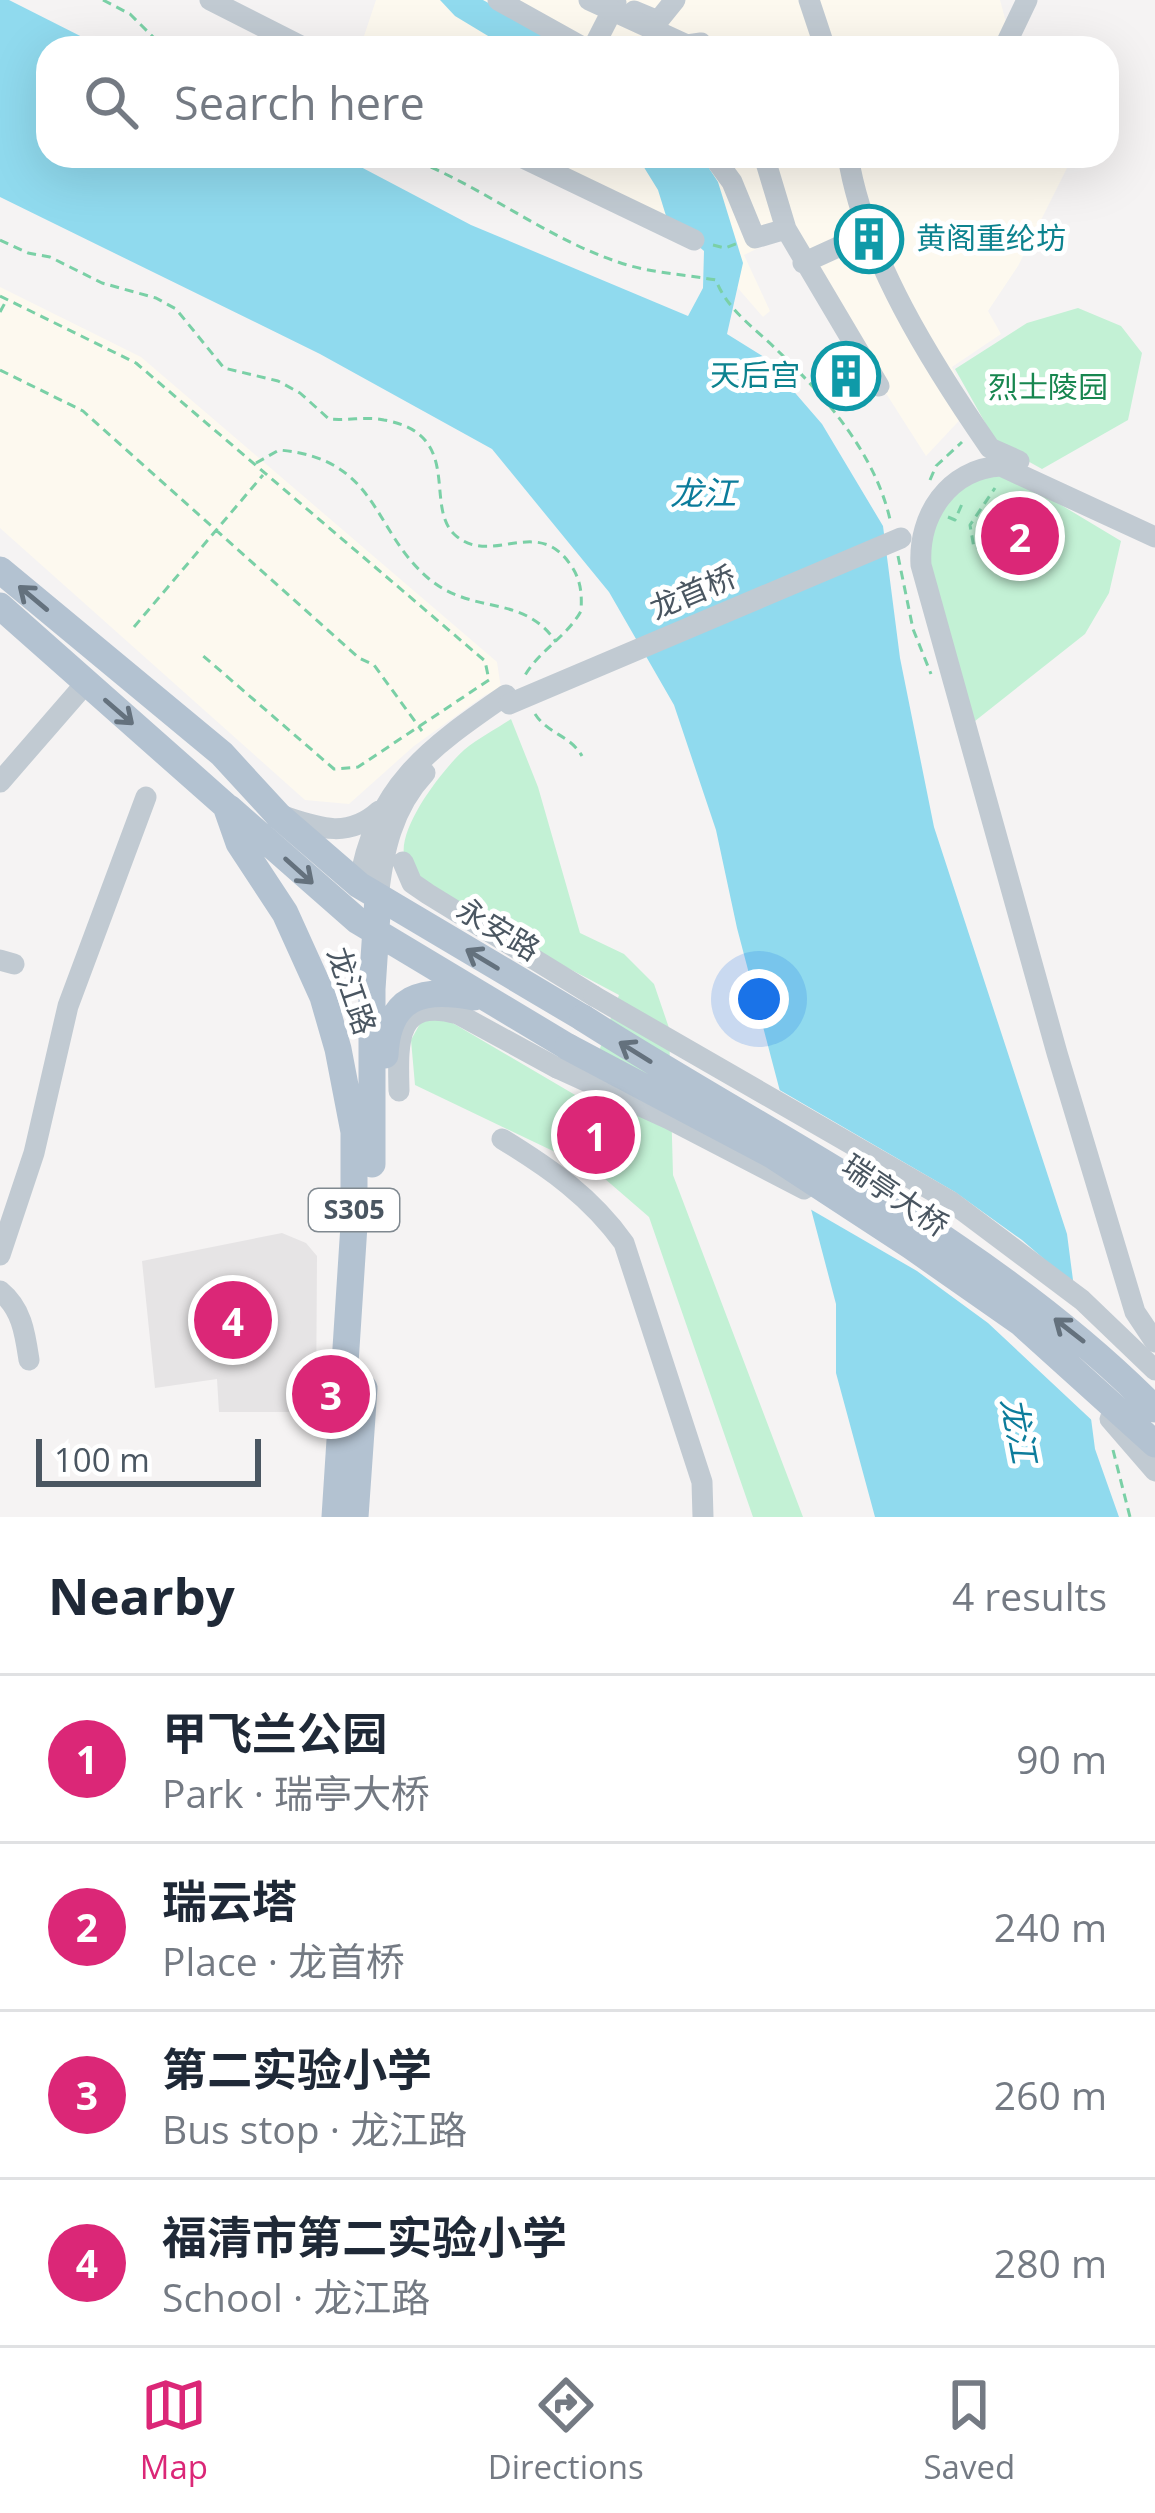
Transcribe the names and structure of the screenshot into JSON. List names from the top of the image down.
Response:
{
  "streets": {
    "main road": [
      "永安路",
      "龙江路",
      "瑞亭大桥",
      "S305"
    ],
    "street": ["龙首桥"]
  },
  "crossings": [
    ["永安路", "瑞亭大桥"]
  ],
  "water": ["龙江"],
  "parks": ["烈士陵园"],
  "places": {
    "building": ["黄阁重纶坊", "天后宫"]
  },
  "scale_bar": "100 m",
  "page": {
    "search": "Search here",
    "pins": [
      "2",
      "1",
      "4",
      "3"
    ],
    "scale": "100 m",
    "heading": ["Nearby", "4 results"],
    "list": [
      {
        "mark": "1",
        "name": "甲飞兰公园",
        "note": "Park · 瑞亭大桥",
        "value": "90 m"
      },
      {
        "mark": "2",
        "name": "瑞云塔",
        "note": "Place · 龙首桥",
        "value": "240 m"
      },
      {
        "mark": "3",
        "name": "第二实验小学",
        "note": "Bus stop · 龙江路",
        "value": "260 m"
      },
      {
        "mark": "4",
        "name": "福清市第二实验小学",
        "note": "School · 龙江路",
        "value": "280 m"
      }
    ],
    "nav": ["Map", "Directions", "Saved"]
  }
}
